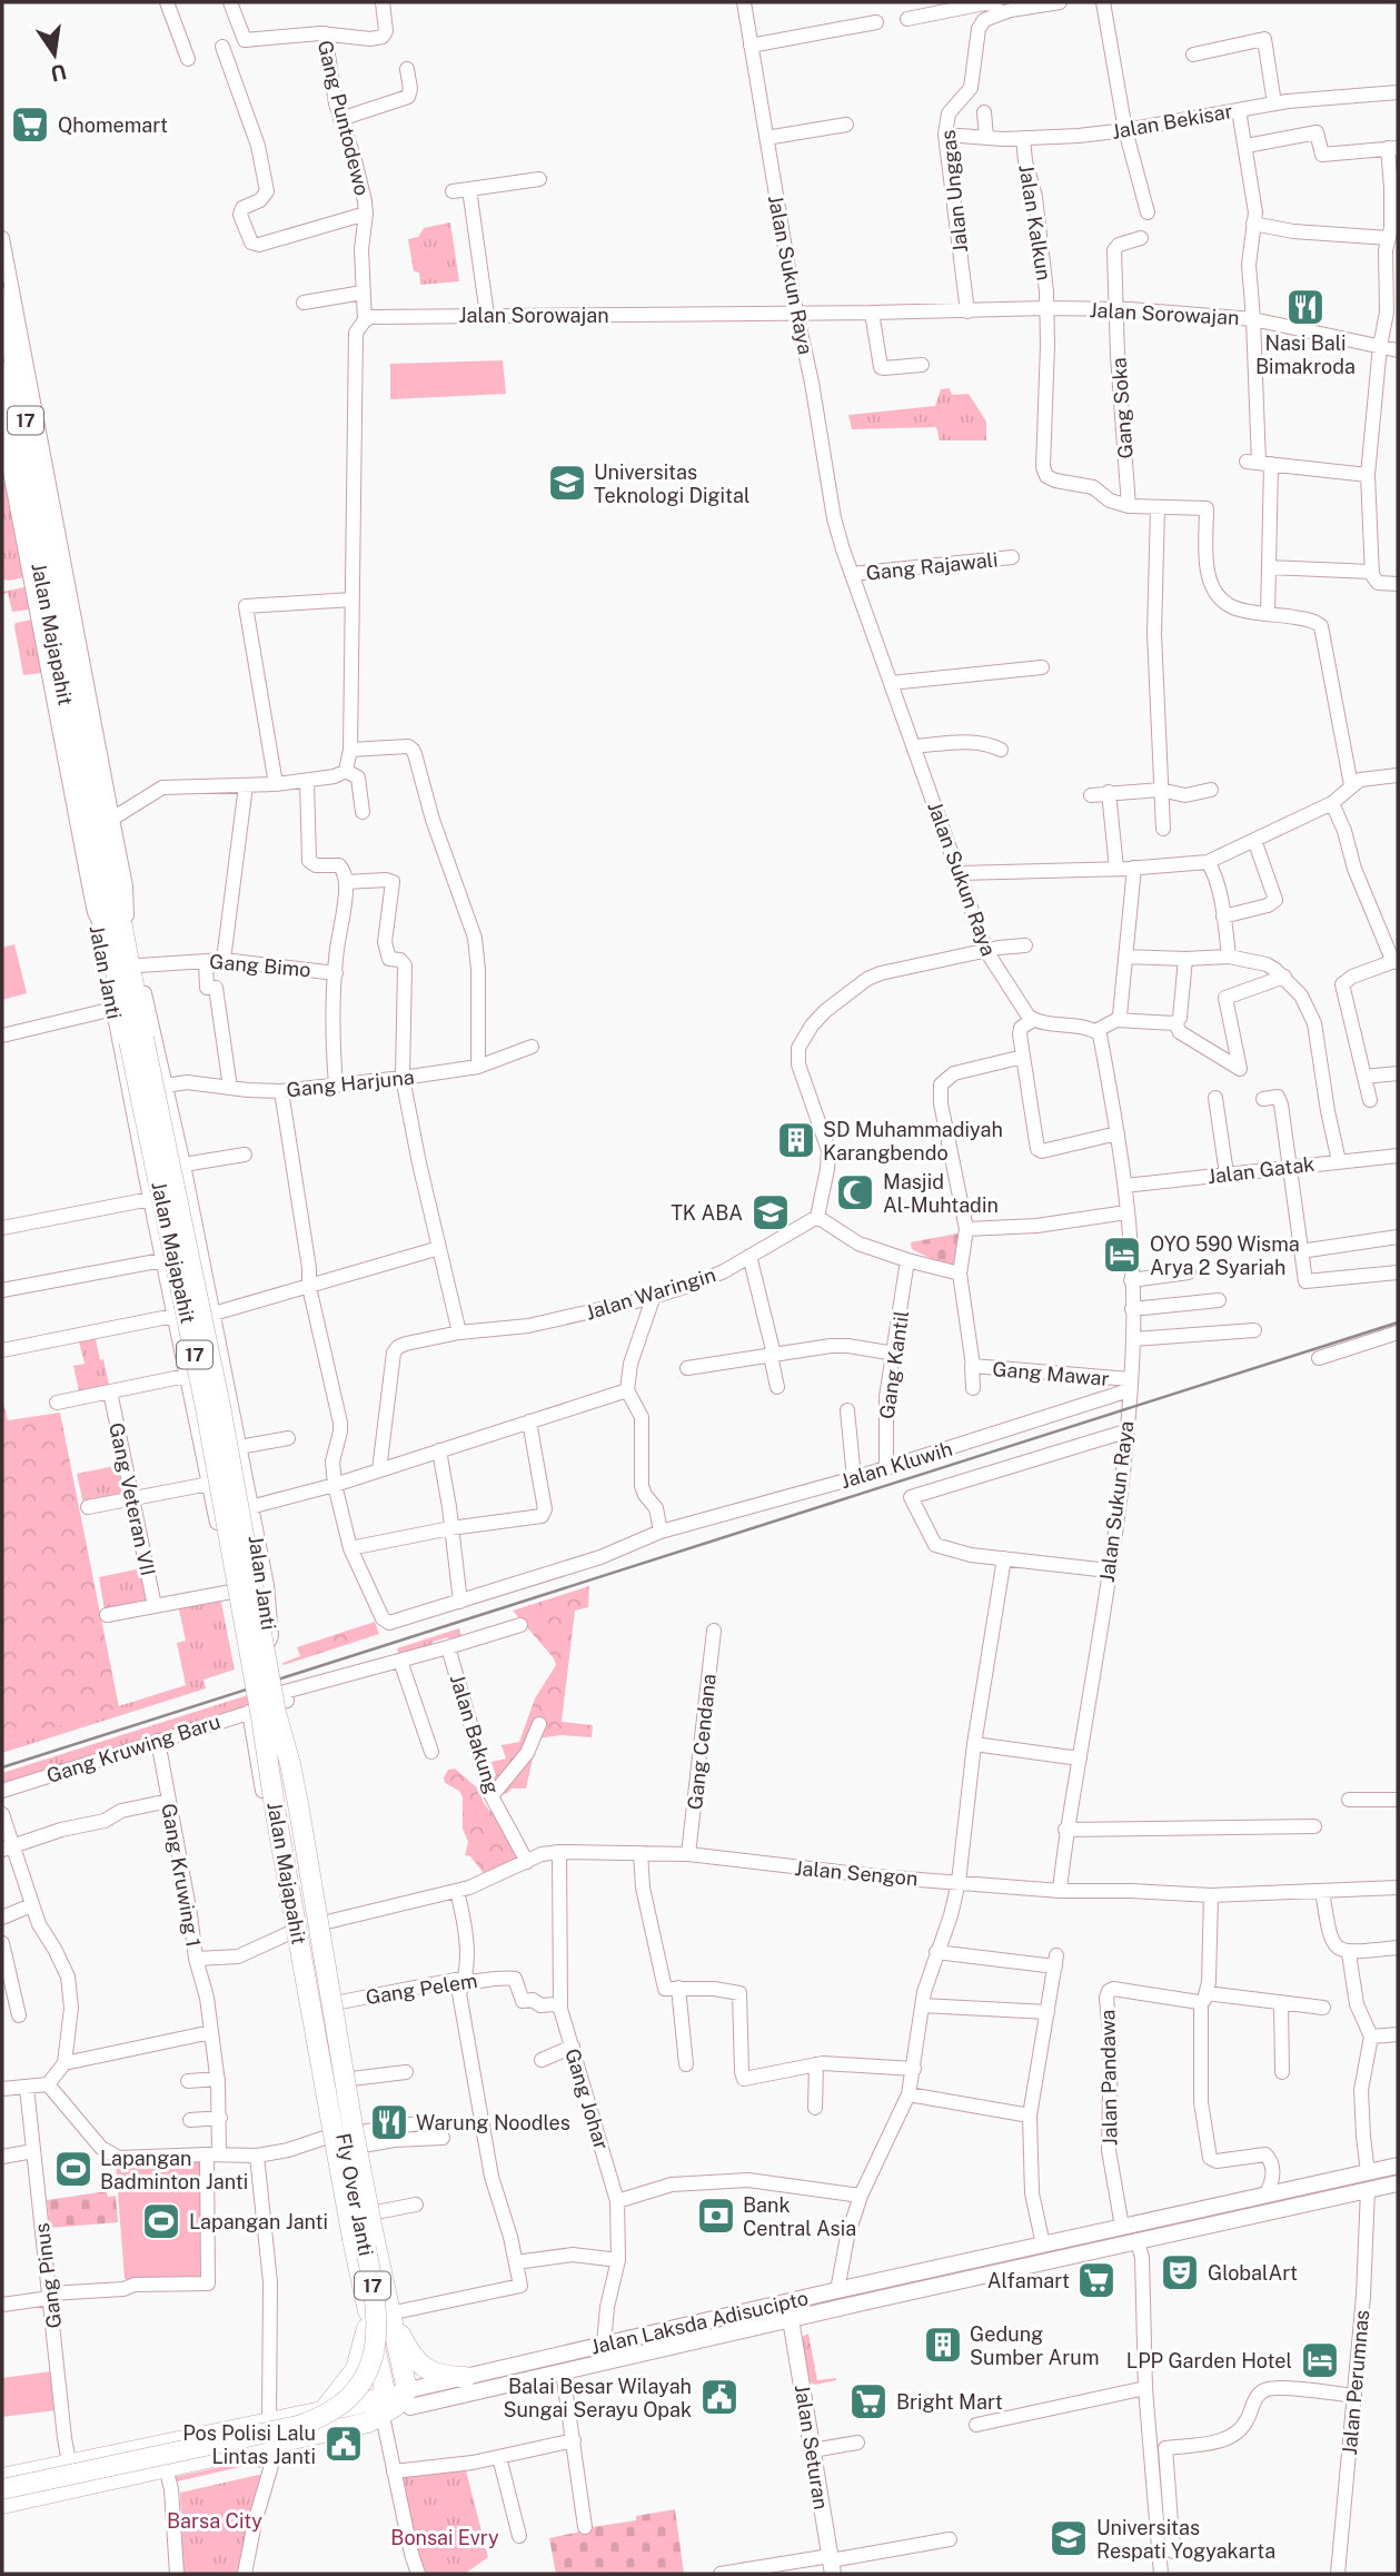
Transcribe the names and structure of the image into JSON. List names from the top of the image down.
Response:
{
  "streets": {
    "highway": [
      "17",
      "Jalan Majapahit",
      "Fly Over Janti",
      "Jalan Laksda Adisucipto"
    ],
    "main road": ["Jalan Seturan"],
    "street": [
      "Gang Puntodewo",
      "Jalan Bekisar",
      "Jalan Unggas",
      "Jalan Kalkun",
      "Jalan Sukun Raya",
      "Jalan Sorowajan",
      "Gang Soka",
      "Gang Rajawali",
      "Gang Bimo",
      "Jalan Janti",
      "Gang Harjuna",
      "Jalan Gatak",
      "Jalan Waringin",
      "Gang Kantil",
      "Gang Mawar",
      "Jalan Kluwih",
      "Gang Veteran VII",
      "Jalan Bakung",
      "Gang Cendana",
      "Gang Kruwing Baru",
      "Jalan Sengon",
      "Gang Kruwing 1",
      "Gang Pelem",
      "Jalan Pandawa",
      "Gang Johar",
      "Gang Pinus",
      "Jalan Perumnas"
    ]
  },
  "crossings": [
    ["Gang Puntodewo", "Jalan Sorowajan"],
    ["Jalan Bekisar", "Jalan Unggas"],
    ["Jalan Bekisar", "Jalan Kalkun"],
    ["Jalan Unggas", "Jalan Sorowajan"],
    ["Jalan Kalkun", "Jalan Sorowajan"],
    ["Jalan Kalkun", "Gang Soka"],
    ["Jalan Sukun Raya", "Jalan Sorowajan"],
    ["Jalan Sukun Raya", "Gang Rajawali"],
    ["Jalan Sukun Raya", "Jalan Gatak"],
    ["Jalan Sukun Raya", "Gang Mawar"],
    ["Jalan Sukun Raya", "Jalan Kluwih"],
    ["Jalan Sukun Raya", "Jalan Sengon"],
    ["Jalan Sorowajan", "Gang Soka"],
    ["17", "Jalan Majapahit"],
    ["17", "Jalan Laksda Adisucipto"],
    ["Jalan Majapahit", "Gang Kruwing Baru"],
    ["Jalan Majapahit", "Fly Over Janti"],
    ["Jalan Majapahit", "Jalan Laksda Adisucipto"],
    ["Gang Bimo", "Jalan Janti"],
    ["Jalan Janti", "Gang Harjuna"],
    ["Gang Kantil", "Jalan Kluwih"],
    ["Gang Mawar", "Jalan Kluwih"],
    ["Jalan Bakung", "Jalan Sengon"],
    ["Gang Cendana", "Jalan Sengon"],
    ["Gang Kruwing Baru", "Gang Kruwing 1"],
    ["Jalan Sengon", "Gang Johar"],
    ["Gang Pelem", "Gang Johar"],
    ["Jalan Pandawa", "Jalan Laksda Adisucipto"],
    ["Gang Johar", "Jalan Laksda Adisucipto"],
    ["Gang Pinus", "Jalan Laksda Adisucipto"],
    ["Jalan Laksda Adisucipto", "Jalan Perumnas"],
    ["Jalan Laksda Adisucipto", "Jalan Seturan"]
  ],
  "parks": ["Barsa City", "Bonsai Evry"],
  "places": {
    "supermarket": ["Qhomemart", "Alfamart", "Bright Mart"],
    "restaurant": ["Nasi Bali Bimakroda", "Warung Noodles"],
    "school or university": ["Universitas Teknologi Digital", "TK ABA", "Universitas Respati Yogyakarta"],
    "building": ["SD Muhammadiyah Karangbendo", "Gedung Sumber Arum"],
    "mosque": ["Masjid Al-Muhtadin"],
    "hotel": ["OYO 590 Wisma Arya 2 Syariah", "LPP Garden Hotel"],
    "sports": ["Lapangan Badminton Janti", "Lapangan Janti"],
    "bank": ["Bank Central Asia"],
    "theatre": ["GlobalArt"],
    "public building": ["Balai Besar Wilayah Sungai Serayu Opak", "Pos Polisi Lalu Lintas Janti"]
  },
  "north": "bottom"
}
